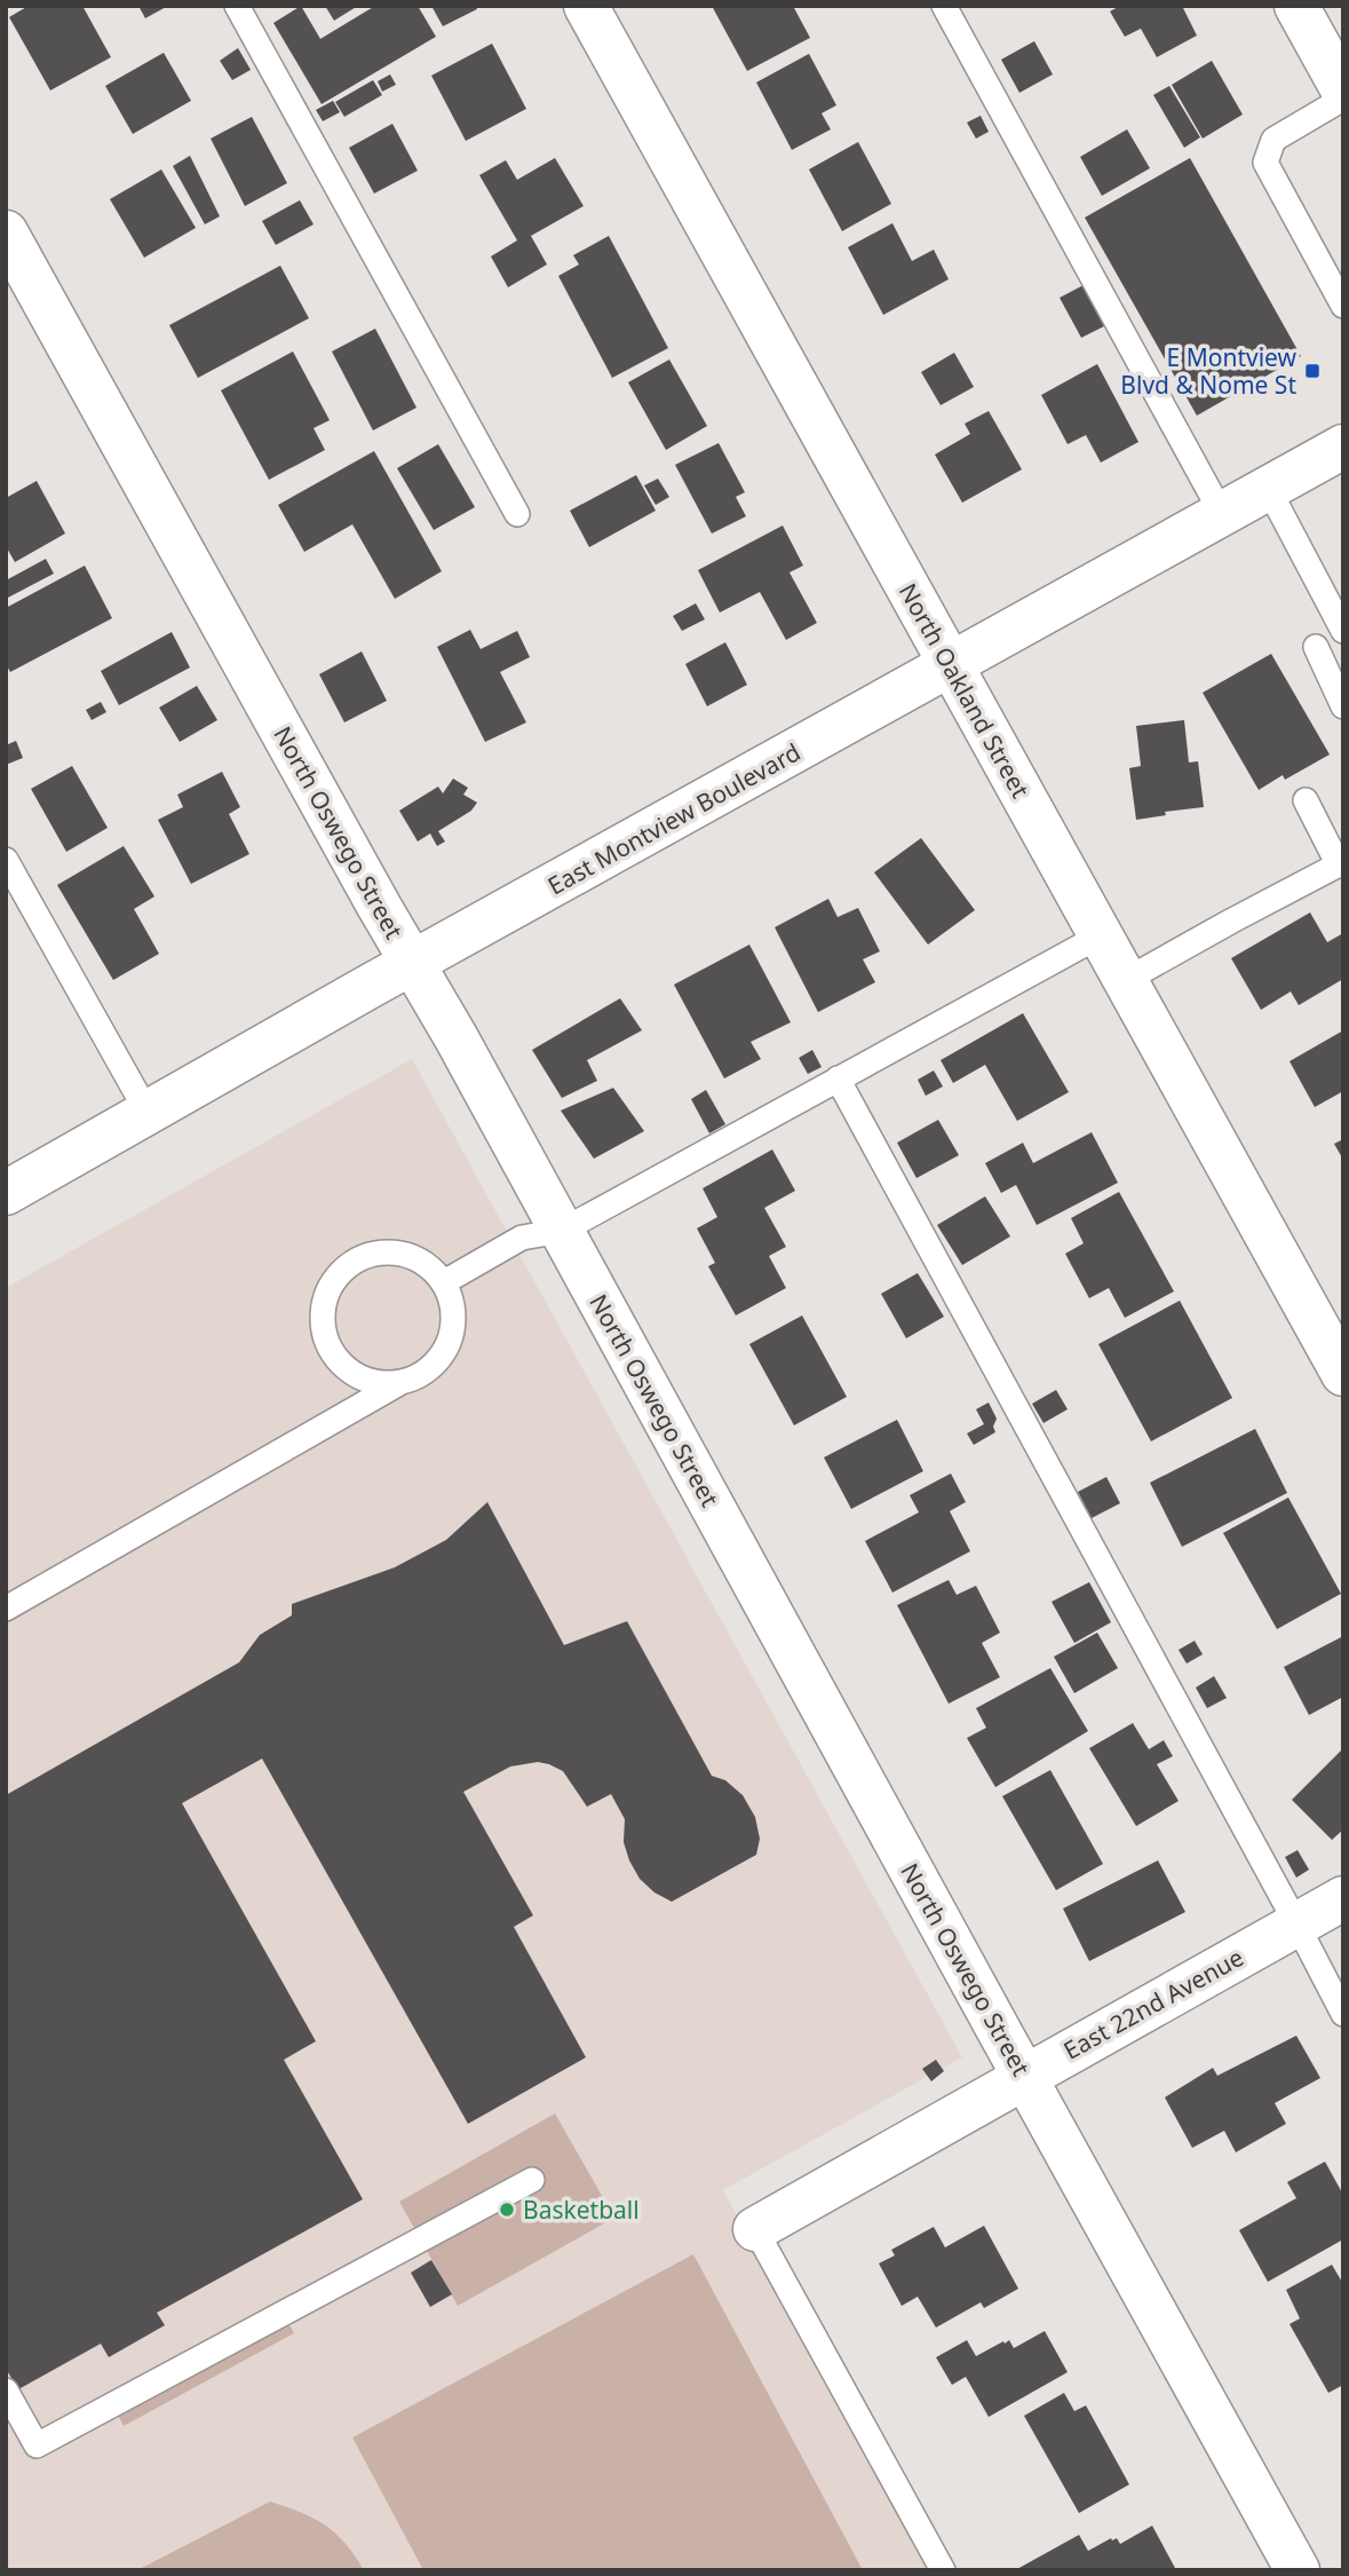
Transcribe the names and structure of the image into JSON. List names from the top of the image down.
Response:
{
  "streets": {
    "street": [
      "North Oakland Street",
      "East Montview Boulevard",
      "North Oswego Street",
      "East 22nd Avenue"
    ]
  },
  "crossings": [
    ["North Oakland Street", "East Montview Boulevard"],
    ["East Montview Boulevard", "North Oswego Street"],
    ["North Oswego Street", "East 22nd Avenue"]
  ],
  "places": {
    "transit": ["E Montview Blvd & Nome St"],
    "other": ["Basketball"]
  }
}
